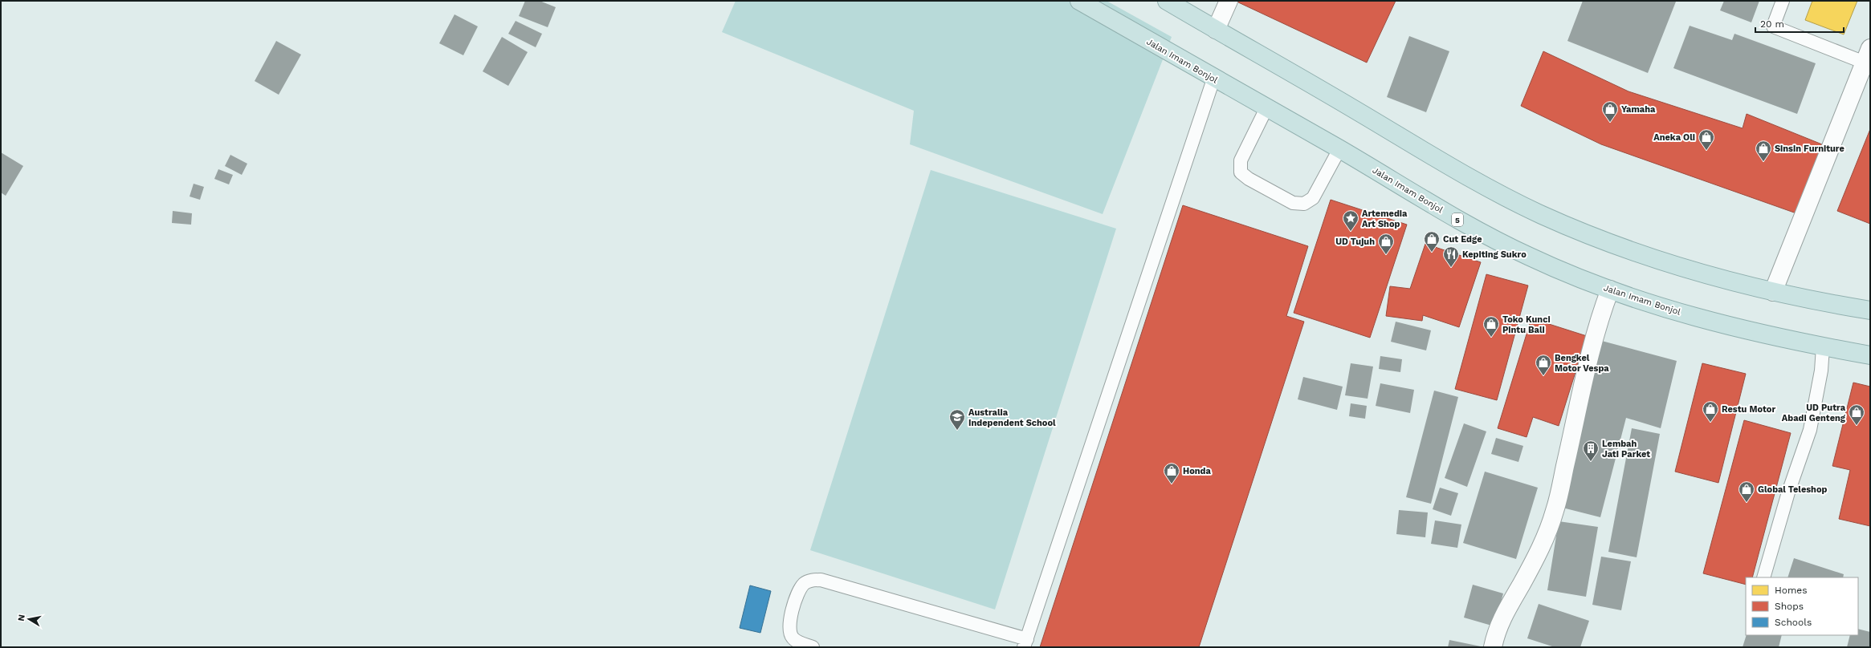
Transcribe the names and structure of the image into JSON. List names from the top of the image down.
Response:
{
  "streets": {
    "highway": ["Jalan Imam Bonjol", "5"]
  },
  "places": {
    "shop": [
      "Yamaha",
      "Aneka Oli",
      "Sinsin Furniture",
      "Cut Edge",
      "UD Tujuh",
      "Toko Kunci Pintu Bali",
      "Bengkel Motor Vespa",
      "Restu Motor",
      "UD Putra Abadi Genteng",
      "Honda",
      "Global Teleshop"
    ],
    "place": ["Artemedia Art Shop"],
    "restaurant": ["Kepiting Sukro"],
    "school or university": ["Australia Independent School"],
    "building": ["Lembah Jati Parket"]
  },
  "legend": ["Homes", "Shops", "Schools"],
  "scale_bar": "20 m",
  "north": "left"
}
